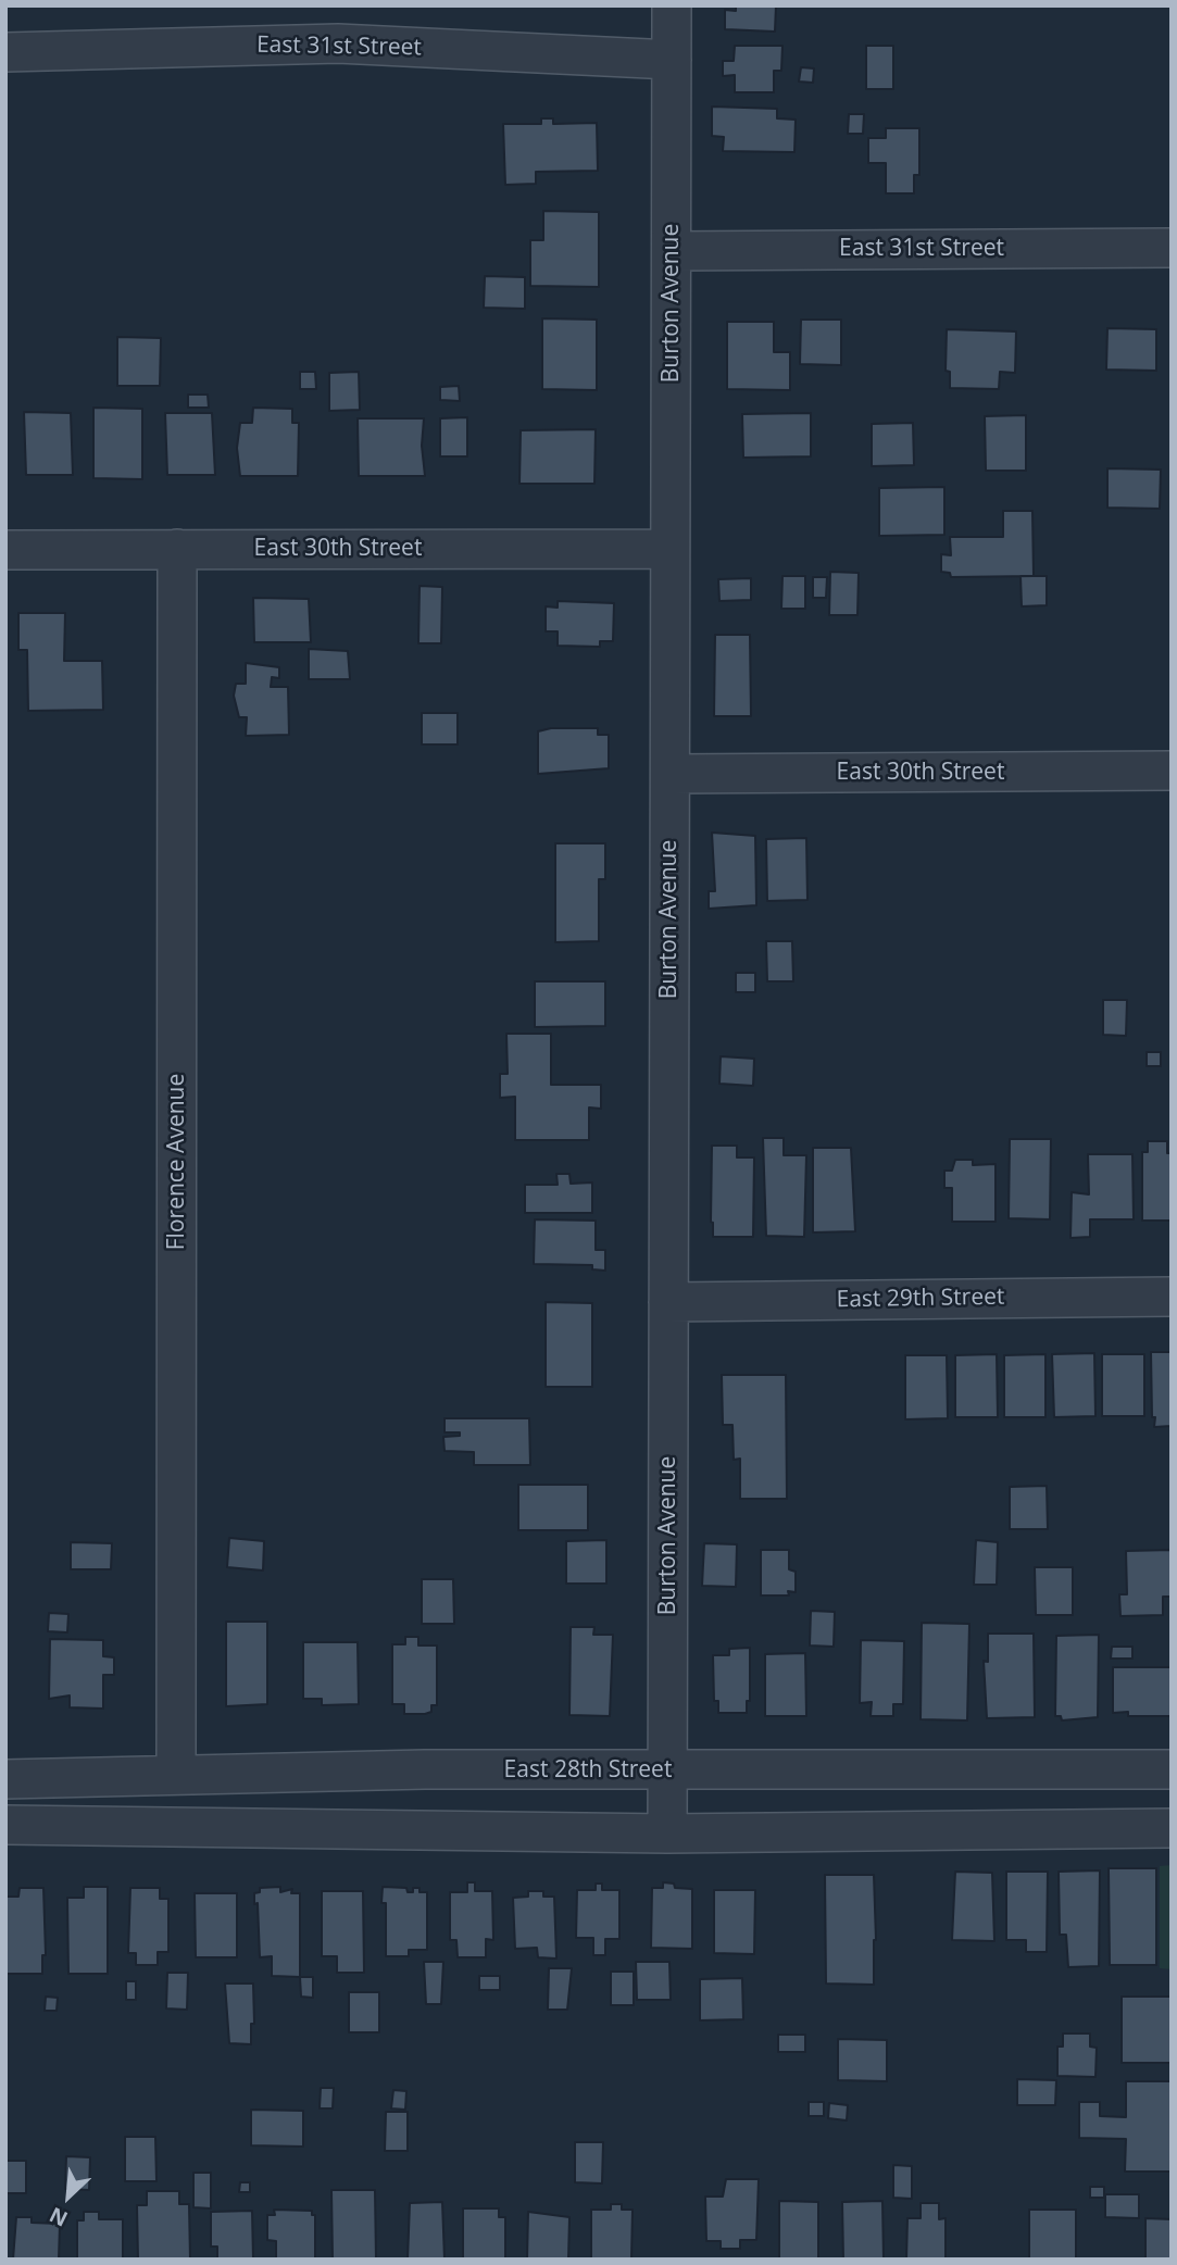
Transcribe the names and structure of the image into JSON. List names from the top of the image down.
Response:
{
  "streets": {
    "street": [
      "East 31st Street",
      "Burton Avenue",
      "East 30th Street",
      "Florence Avenue",
      "East 29th Street",
      "East 28th Street"
    ]
  },
  "crossings": [
    ["East 31st Street", "Burton Avenue"],
    ["Burton Avenue", "East 30th Street"],
    ["Burton Avenue", "East 29th Street"],
    ["Burton Avenue", "East 28th Street"],
    ["East 30th Street", "Florence Avenue"],
    ["Florence Avenue", "East 28th Street"]
  ],
  "north": "bottom left"
}
